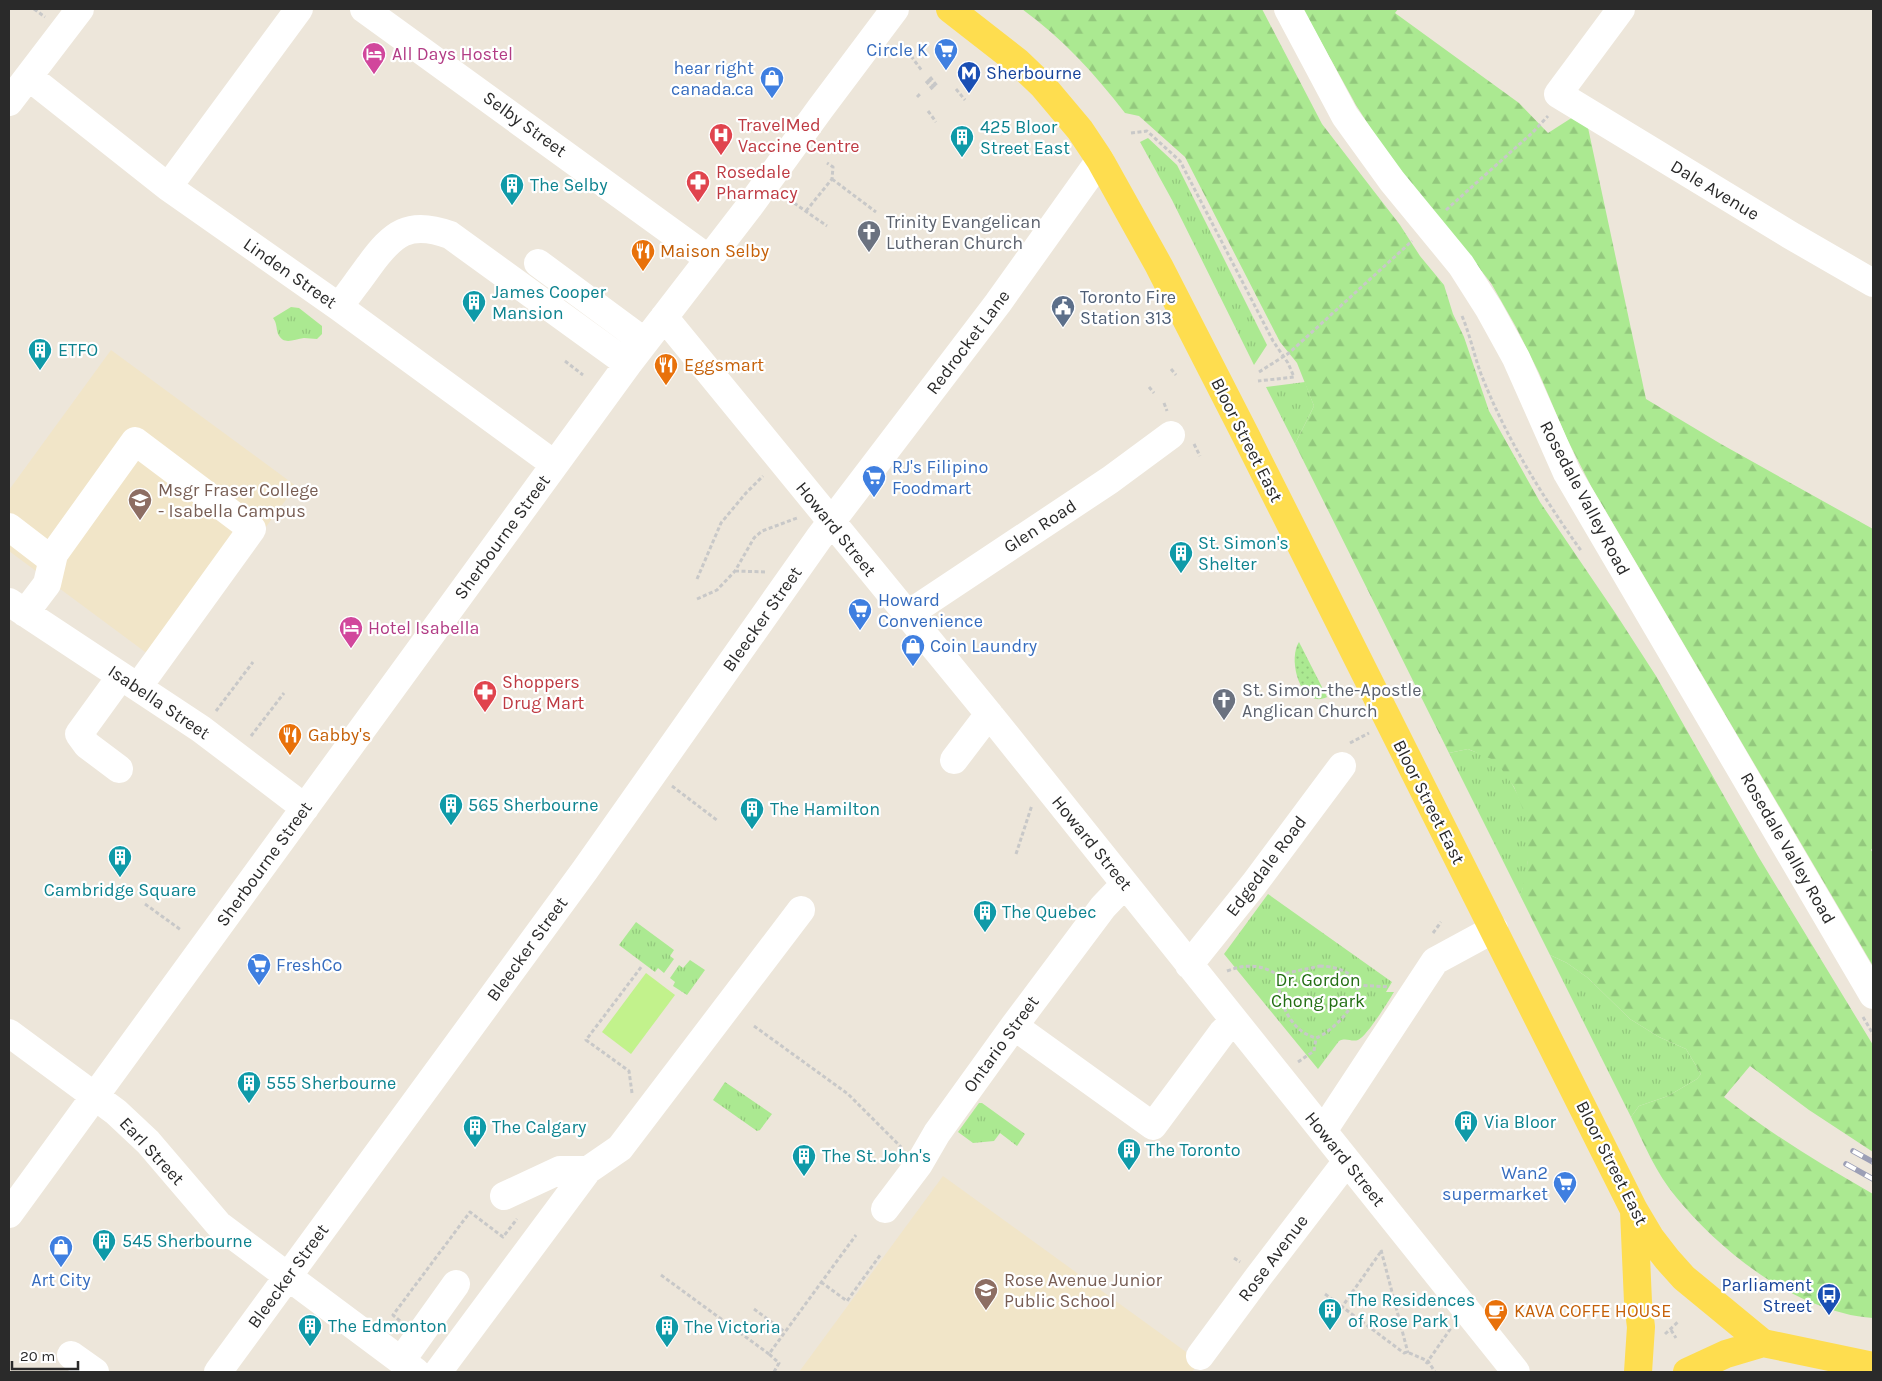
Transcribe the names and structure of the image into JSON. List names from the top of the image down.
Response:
{
  "streets": {
    "main road": ["Bloor Street East"],
    "street": [
      "Selby Street",
      "Dale Avenue",
      "Linden Street",
      "Redrocket Lane",
      "Rosedale Valley Road",
      "Glen Road",
      "Howard Street",
      "Sherbourne Street",
      "Bleecker Street",
      "Isabella Street",
      "Edgedale Road",
      "Ontario Street",
      "Earl Street",
      "Rose Avenue"
    ]
  },
  "crossings": [
    ["Selby Street", "Sherbourne Street"],
    ["Linden Street", "Sherbourne Street"],
    ["Redrocket Lane", "Bloor Street East"],
    ["Redrocket Lane", "Howard Street"],
    ["Redrocket Lane", "Bleecker Street"],
    ["Glen Road", "Howard Street"],
    ["Howard Street", "Sherbourne Street"],
    ["Howard Street", "Bleecker Street"],
    ["Howard Street", "Edgedale Road"],
    ["Howard Street", "Ontario Street"],
    ["Howard Street", "Rose Avenue"],
    ["Sherbourne Street", "Isabella Street"],
    ["Sherbourne Street", "Earl Street"],
    ["Bleecker Street", "Earl Street"]
  ],
  "parks": ["Dr. Gordon Chong park"],
  "places": {
    "supermarket": [
      "Circle K",
      "RJ's Filipino Foodmart",
      "Howard Convenience",
      "FreshCo",
      "Wan2 supermarket"
    ],
    "hotel": ["All Days Hostel", "Hotel Isabella"],
    "metro station": ["Sherbourne"],
    "shop": ["hear right canada.ca", "Coin Laundry", "Art City"],
    "hospital": ["TravelMed Vaccine Centre"],
    "building": [
      "425 Bloor Street East",
      "The Selby",
      "James Cooper Mansion",
      "ETFO",
      "St. Simon's Shelter",
      "565 Sherbourne",
      "The Hamilton",
      "Cambridge Square",
      "The Quebec",
      "555 Sherbourne",
      "Via Bloor",
      "The Calgary",
      "The Toronto",
      "The St. John's",
      "545 Sherbourne",
      "The Residences of Rose Park 1",
      "The Edmonton",
      "The Victoria"
    ],
    "pharmacy": ["Rosedale Pharmacy", "Shoppers Drug Mart"],
    "church": ["Trinity Evangelican Lutheran Church", "St. Simon-the-Apostle Anglican Church"],
    "restaurant": ["Maison Selby", "Eggsmart", "Gabby's"],
    "public building": ["Toronto Fire Station 313"],
    "school or university": ["Msgr Fraser College - Isabella Campus", "Rose Avenue Junior Public School"],
    "bus stop": ["Parliament Street"],
    "cafe": ["KAVA COFFE HOUSE"]
  },
  "scale_bar": "20 m"
}
